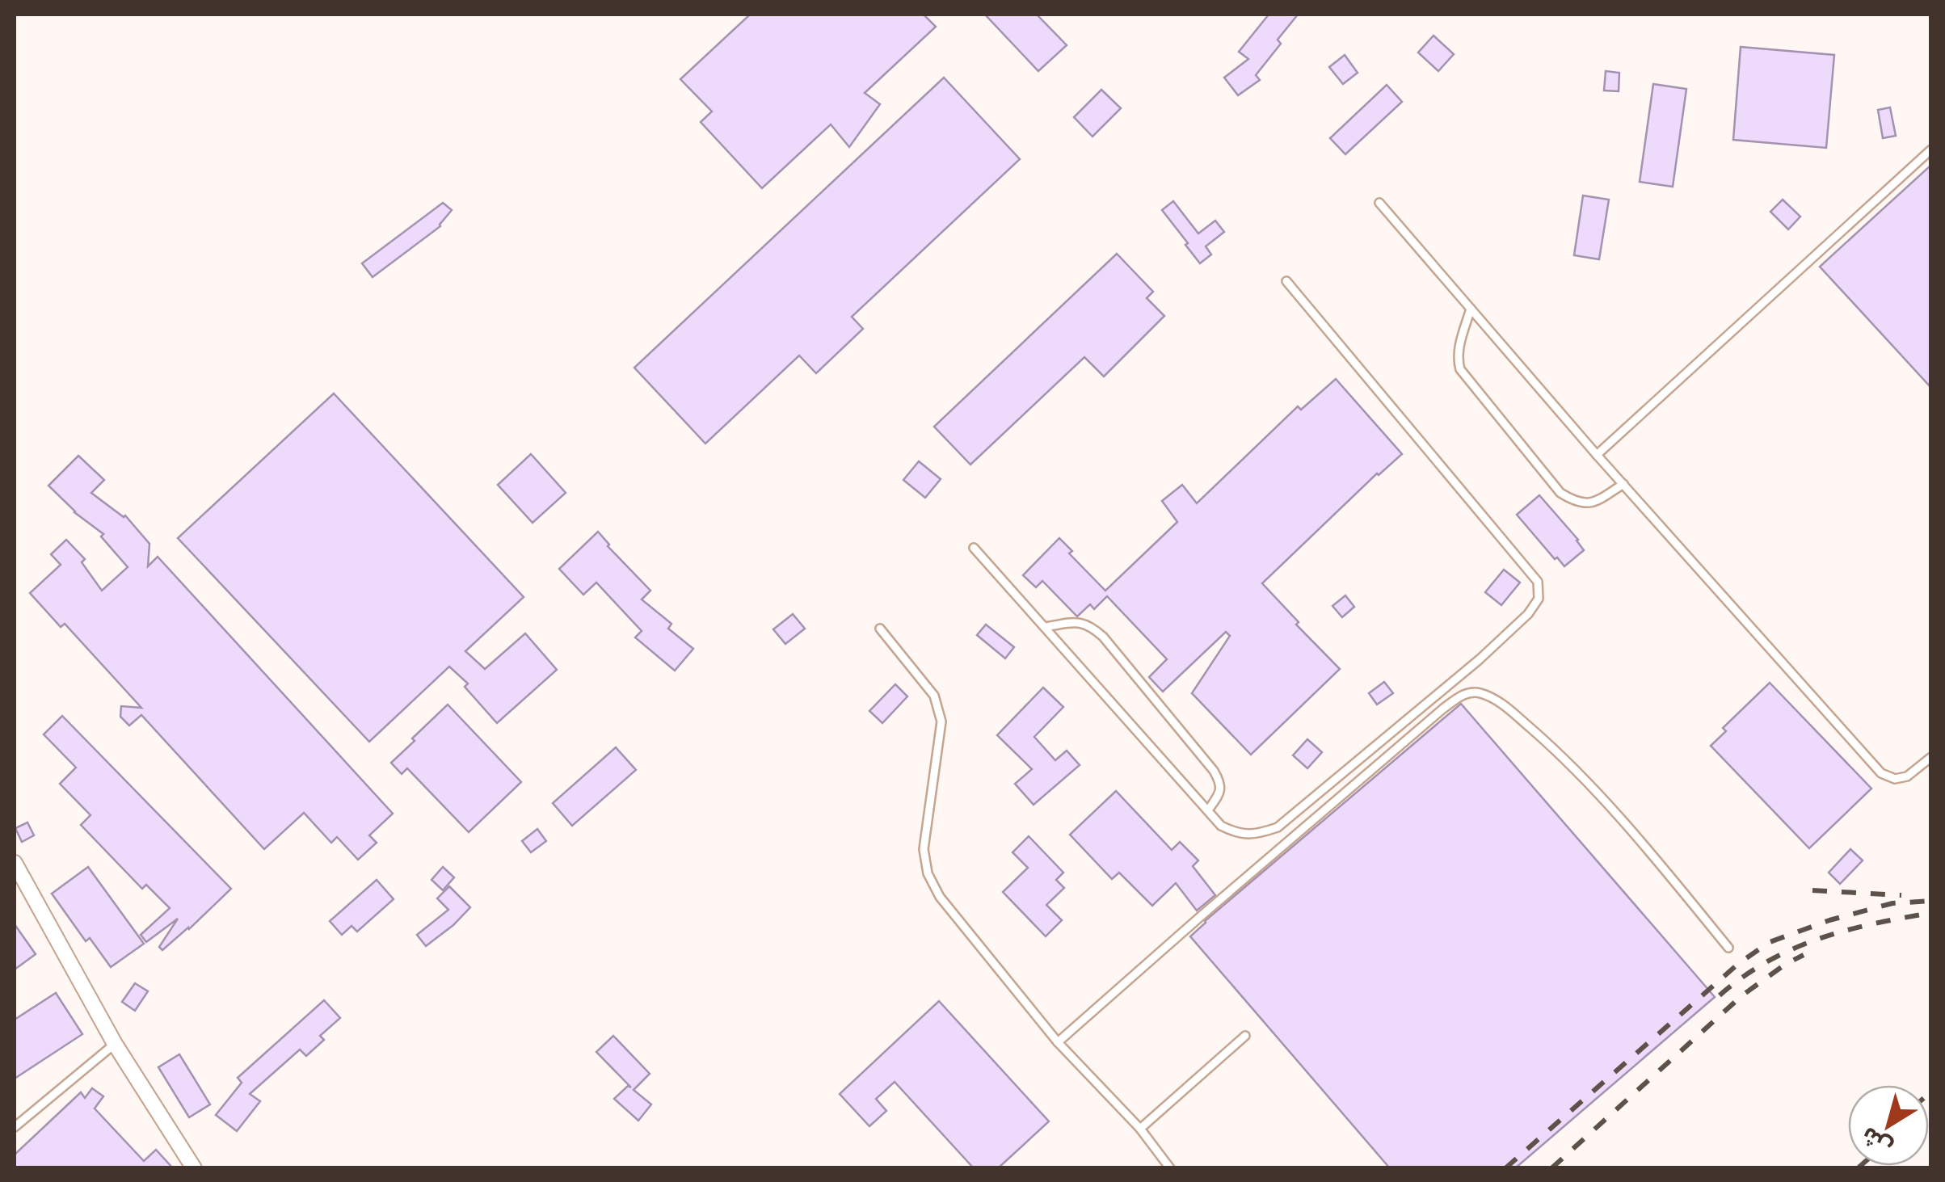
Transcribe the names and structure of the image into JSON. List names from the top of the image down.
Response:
{
  "north": "bottom left"
}
